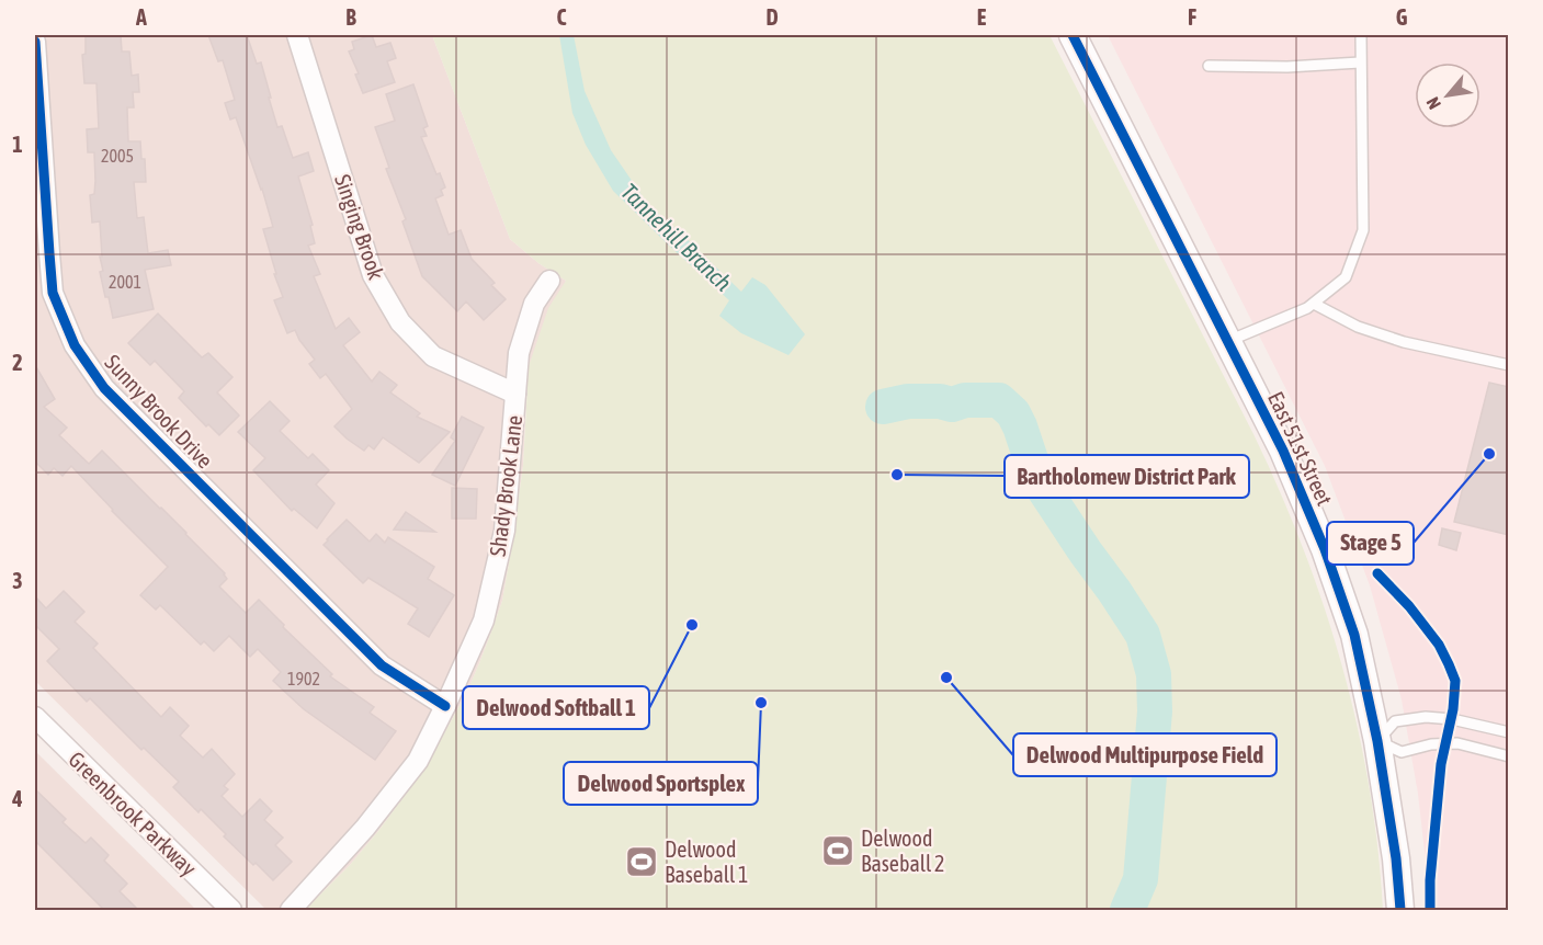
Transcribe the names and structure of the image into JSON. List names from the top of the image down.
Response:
{
  "streets": {
    "main road": ["East 51st Street"],
    "street": [
      "Singing Brook",
      "Sunny Brook Drive",
      "Shady Brook Lane",
      "Greenbrook Parkway"
    ]
  },
  "crossings": [
    ["Singing Brook", "Shady Brook Lane"],
    ["Sunny Brook Drive", "Shady Brook Lane"]
  ],
  "water": ["Tannehill Branch"],
  "places": {
    "other": [
      "Stage 5",
      "Bartholomew District Park",
      "Delwood Softball 1",
      "Delwood Multipurpose Field",
      "Delwood Sportsplex"
    ],
    "sports": ["Delwood Baseball 2", "Delwood Baseball 1"]
  },
  "house_numbers": ["2005", "2001", "1902"],
  "north": "bottom left",
  "grid": {
    "columns": [
      "A",
      "B",
      "C",
      "D",
      "E",
      "F",
      "G"
    ],
    "rows": [
      "1",
      "2",
      "3",
      "4"
    ]
  }
}
